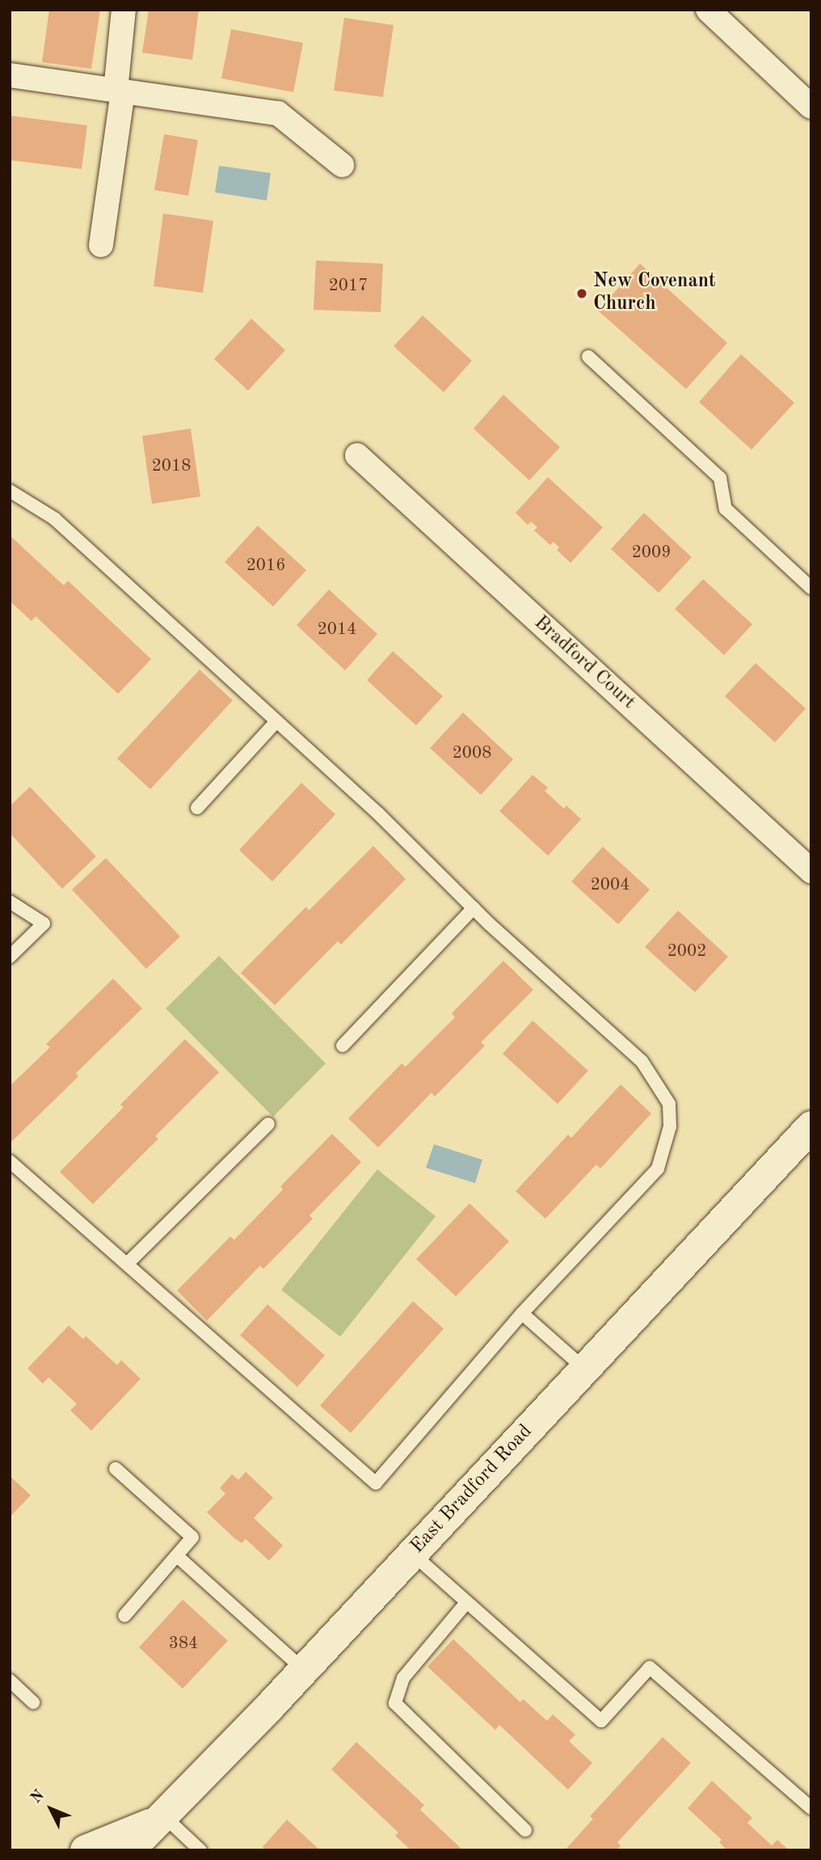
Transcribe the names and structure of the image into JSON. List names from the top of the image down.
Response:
{
  "streets": {
    "street": ["Bradford Court", "East Bradford Road"]
  },
  "places": ["New Covenant Church"],
  "house_numbers": [
    "2017",
    "2018",
    "2009",
    "2016",
    "2014",
    "2008",
    "2004",
    "2002",
    "384"
  ],
  "north": "top left"
}
